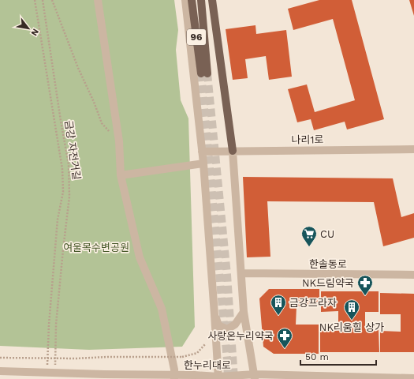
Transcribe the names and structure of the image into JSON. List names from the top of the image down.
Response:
{
  "streets": {
    "main road": ["96"],
    "street": ["나리1로", "한솔동로", "한누리대로"],
    "path": ["금강 자전거길"]
  },
  "parks": ["여울목수변공원"],
  "places": {
    "supermarket": ["CU"],
    "pharmacy": ["NK드림약국", "사랑온누리약국"],
    "building": ["금강프라자", "NK리움힐 상가"]
  },
  "scale_bar": "50 m",
  "north": "bottom right"
}
